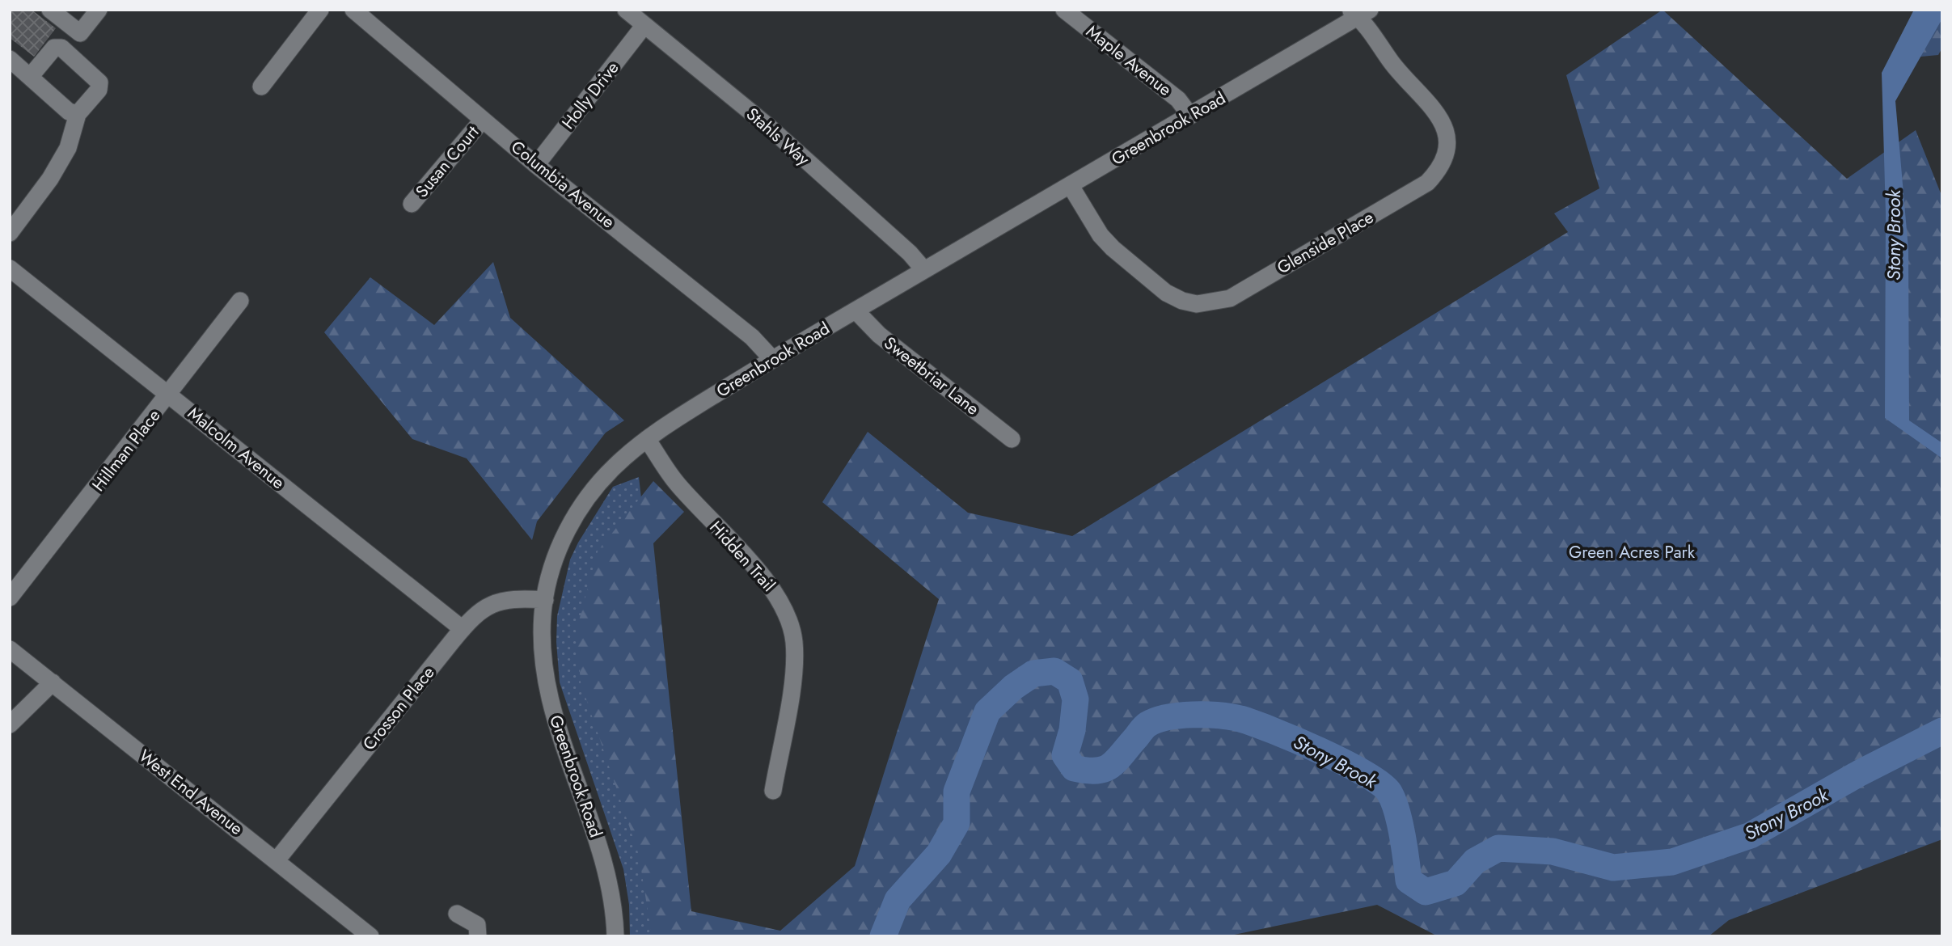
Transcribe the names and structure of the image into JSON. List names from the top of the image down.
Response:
{
  "streets": {
    "street": [
      "Maple Avenue",
      "Holly Drive",
      "Greenbrook Road",
      "Stahls Way",
      "Susan Court",
      "Columbia Avenue",
      "Glenside Place",
      "Sweetbriar Lane",
      "Malcolm Avenue",
      "Hillman Place",
      "Hidden Trail",
      "Crosson Place",
      "West End Avenue"
    ]
  },
  "crossings": [
    ["Maple Avenue", "Greenbrook Road"],
    ["Holly Drive", "Stahls Way"],
    ["Holly Drive", "Columbia Avenue"],
    ["Greenbrook Road", "Stahls Way"],
    ["Greenbrook Road", "Columbia Avenue"],
    ["Greenbrook Road", "Glenside Place"],
    ["Greenbrook Road", "Sweetbriar Lane"],
    ["Greenbrook Road", "Hidden Trail"],
    ["Greenbrook Road", "Crosson Place"],
    ["Susan Court", "Columbia Avenue"],
    ["Malcolm Avenue", "Hillman Place"],
    ["Malcolm Avenue", "Crosson Place"],
    ["Crosson Place", "West End Avenue"]
  ],
  "water": ["Stony Brook"],
  "parks": ["Green Acres Park"]
}
